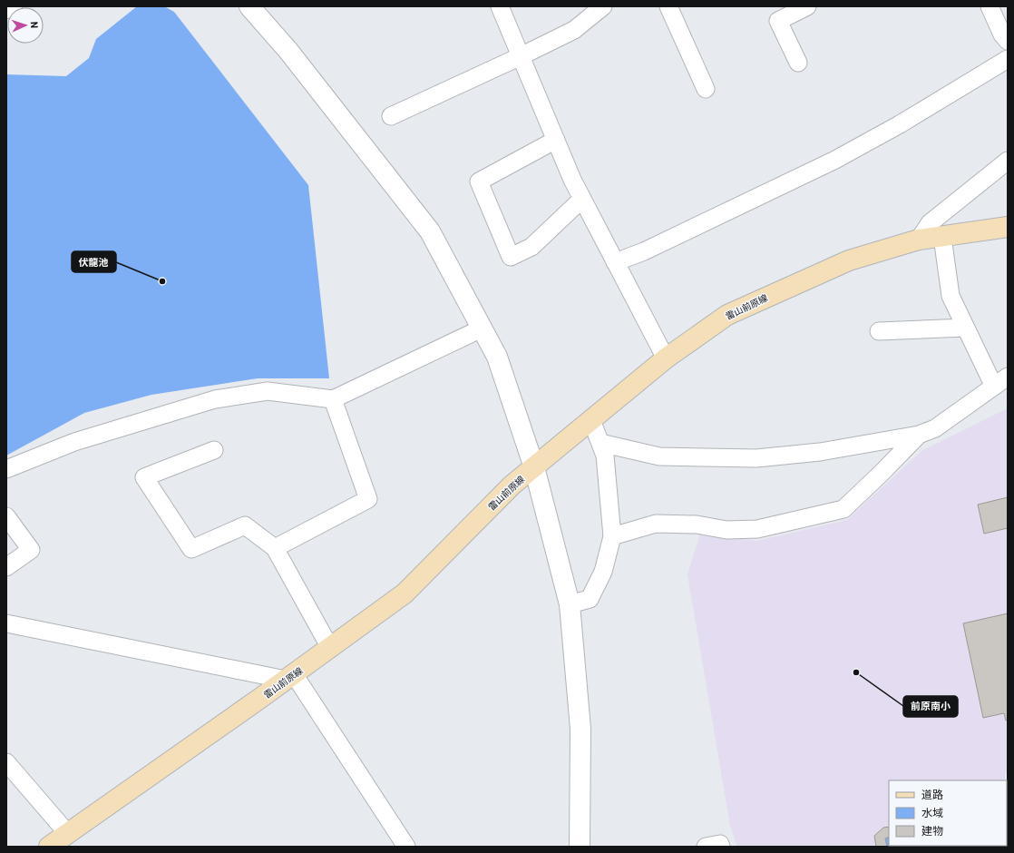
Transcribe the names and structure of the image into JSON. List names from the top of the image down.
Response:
{
  "streets": {
    "main road": ["雷山前原線"]
  },
  "places": ["伏龍池", "前原南小"],
  "legend": ["道路", "水域", "建物"],
  "north": "right"
}
